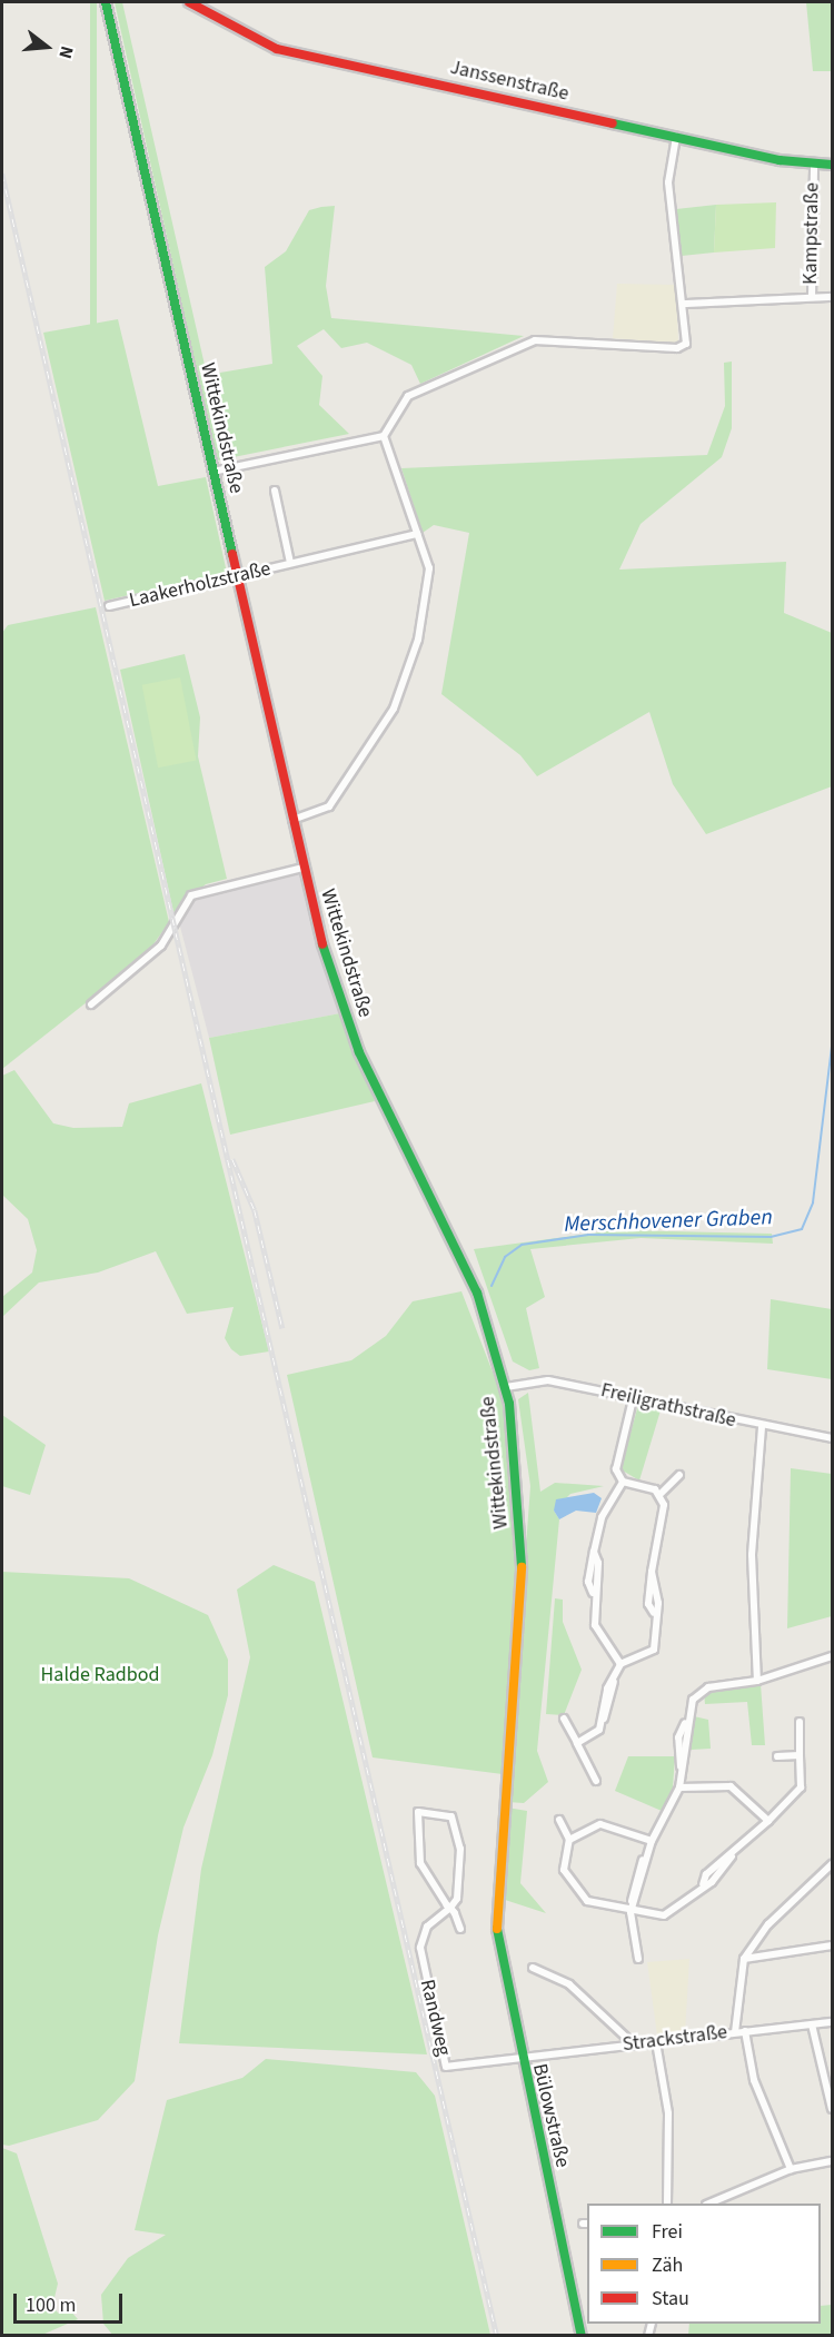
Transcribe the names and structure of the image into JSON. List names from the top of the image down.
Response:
{
  "streets": {
    "main road": ["Janssenstraße", "Wittekindstraße", "Bülowstraße"],
    "street": [
      "Kampstraße",
      "Laakerholzstraße",
      "Freiligrathstraße",
      "Randweg",
      "Strackstraße"
    ]
  },
  "crossings": [
    ["Janssenstraße", "Kampstraße"],
    ["Wittekindstraße", "Laakerholzstraße"],
    ["Wittekindstraße", "Freiligrathstraße"],
    ["Wittekindstraße", "Bülowstraße"],
    ["Randweg", "Strackstraße"],
    ["Randweg", "Bülowstraße"],
    ["Strackstraße", "Bülowstraße"]
  ],
  "water": ["Merschhovener Graben"],
  "parks": ["Halde Radbod"],
  "legend": ["Frei", "Zäh", "Stau"],
  "scale_bar": "100 m",
  "north": "right"
}
